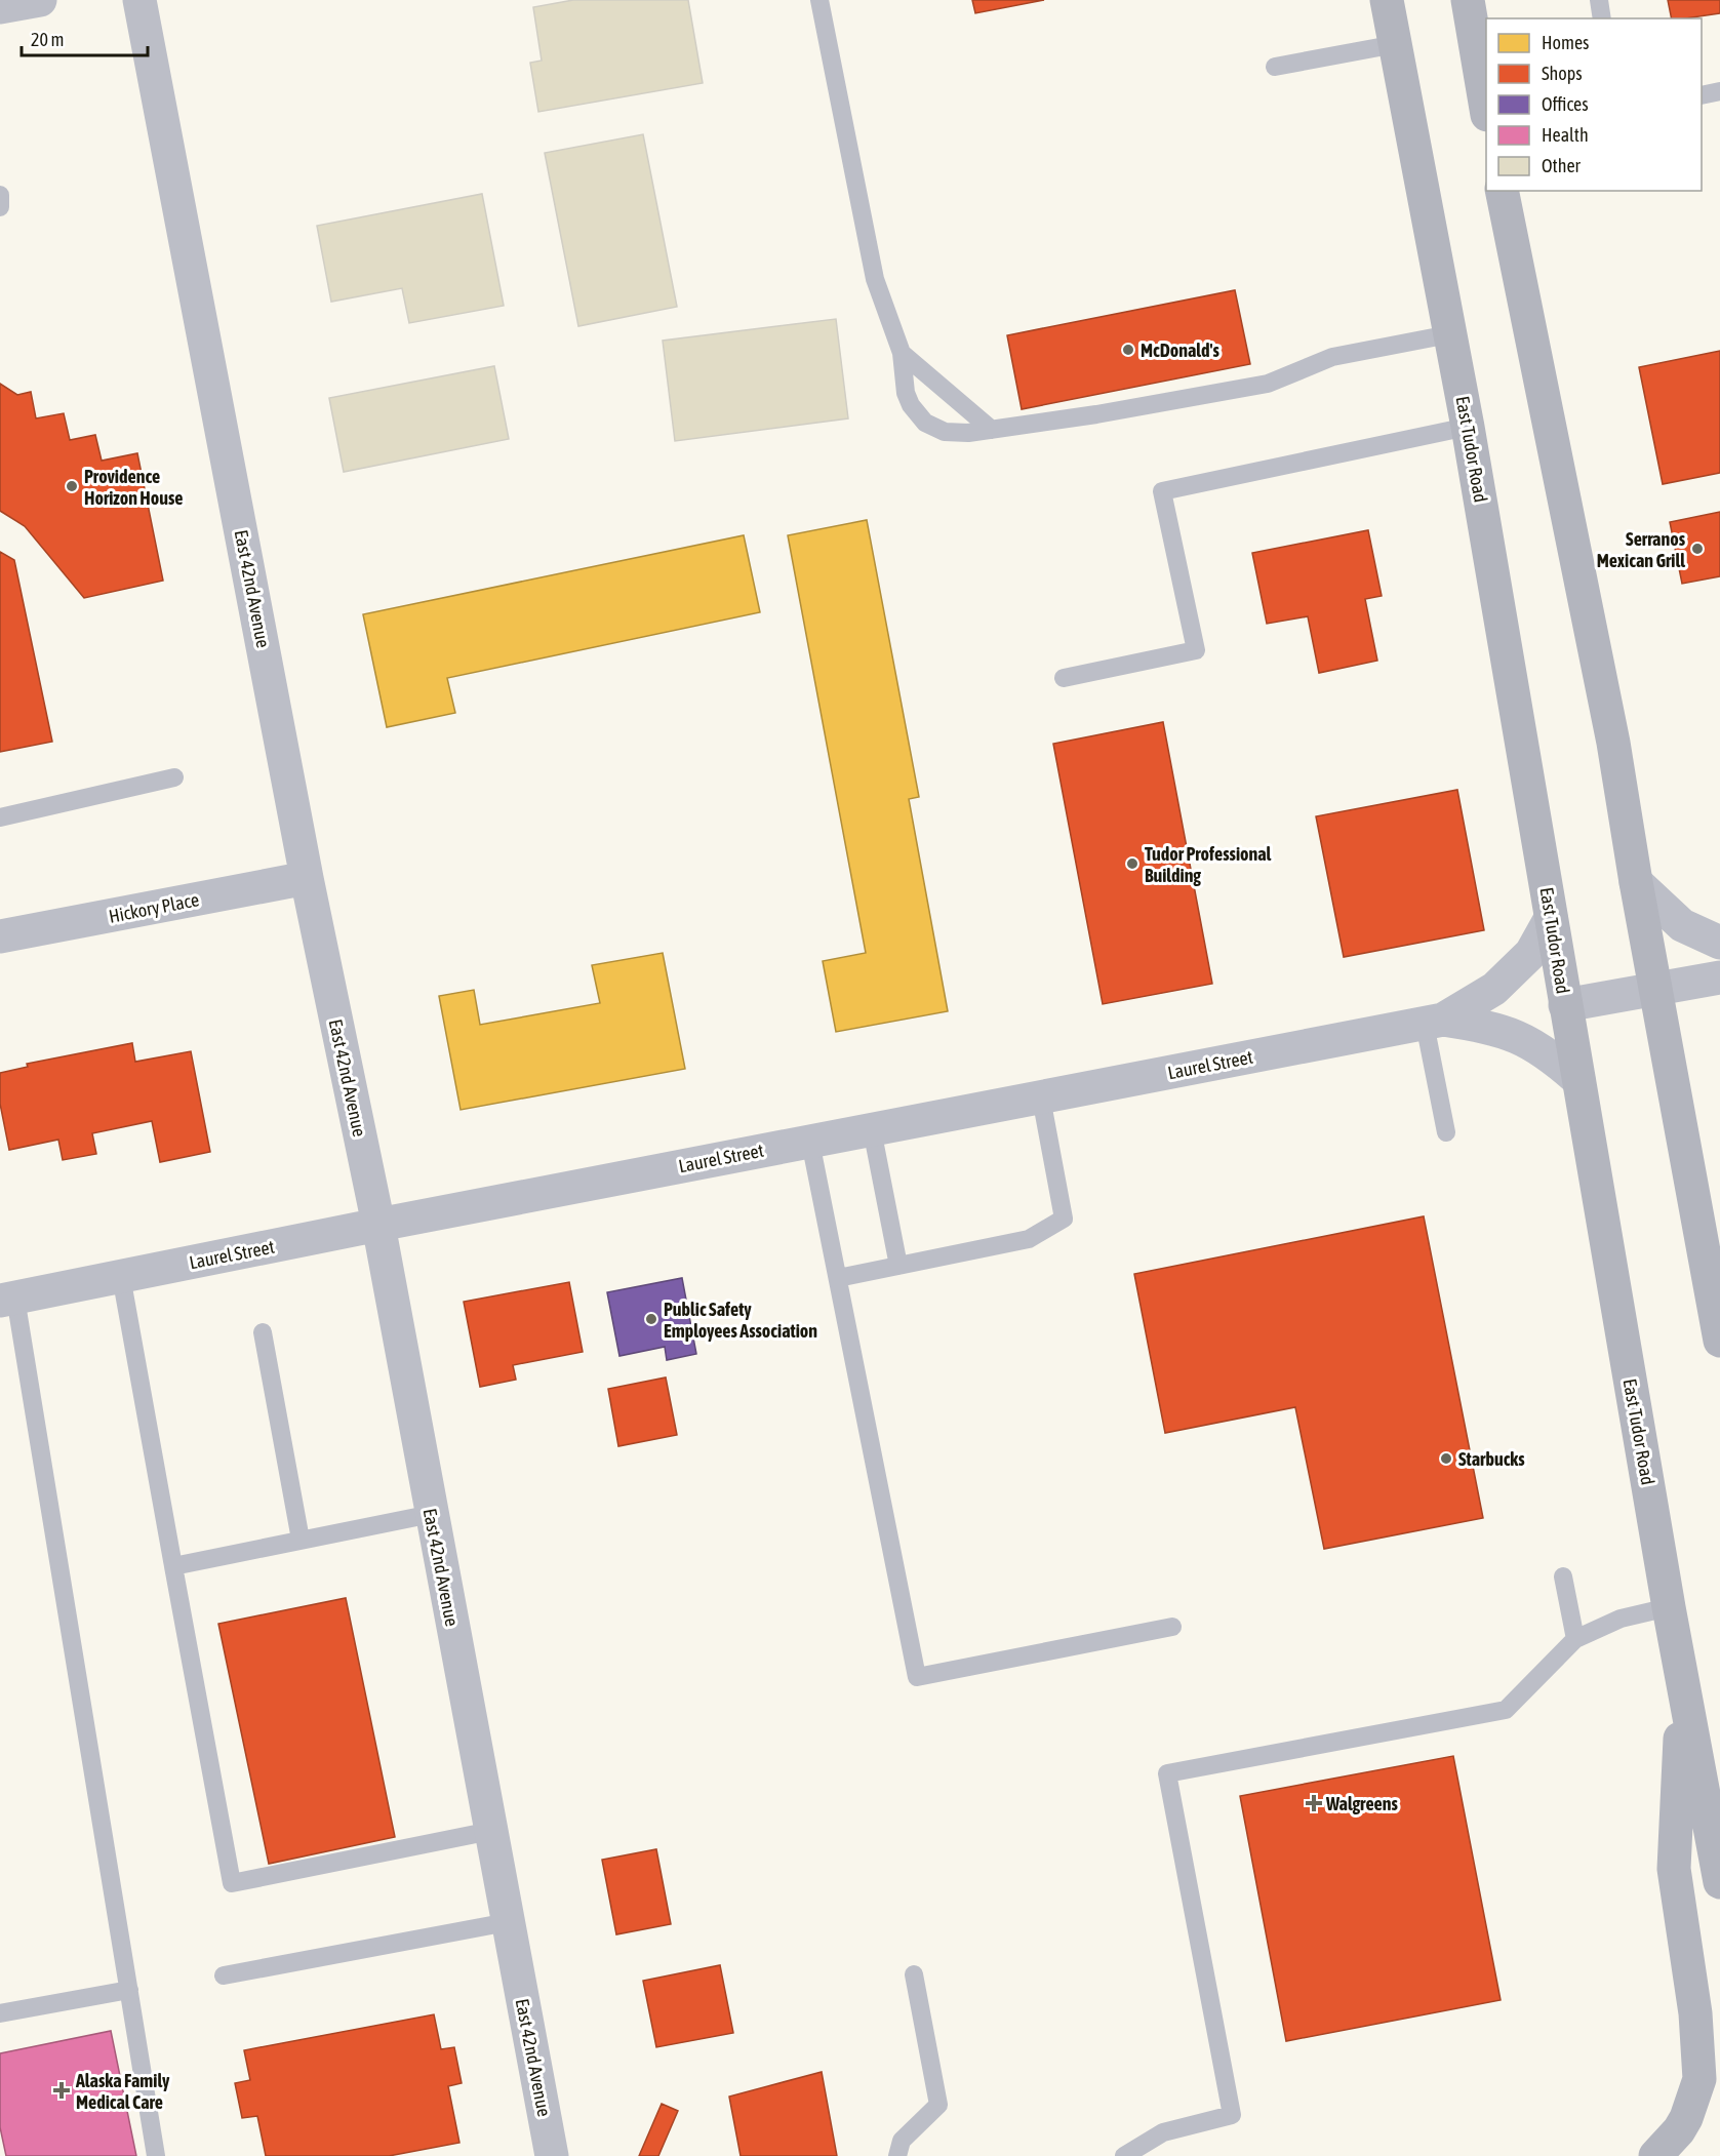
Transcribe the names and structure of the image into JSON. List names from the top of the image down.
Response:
{
  "streets": {
    "main road": ["East Tudor Road"],
    "street": ["East 42nd Avenue", "Hickory Place", "Laurel Street"]
  },
  "crossings": [
    ["East Tudor Road", "Laurel Street"],
    ["East 42nd Avenue", "Hickory Place"],
    ["East 42nd Avenue", "Laurel Street"]
  ],
  "places": {
    "other": [
      "McDonald's",
      "Providence Horizon House",
      "Serranos Mexican Grill",
      "Tudor Professional Building",
      "Public Safety Employees Association",
      "Starbucks"
    ],
    "health": ["Walgreens", "Alaska Family Medical Care"]
  },
  "legend": [
    "Homes",
    "Shops",
    "Offices",
    "Health",
    "Other"
  ],
  "scale_bar": "20 m"
}
